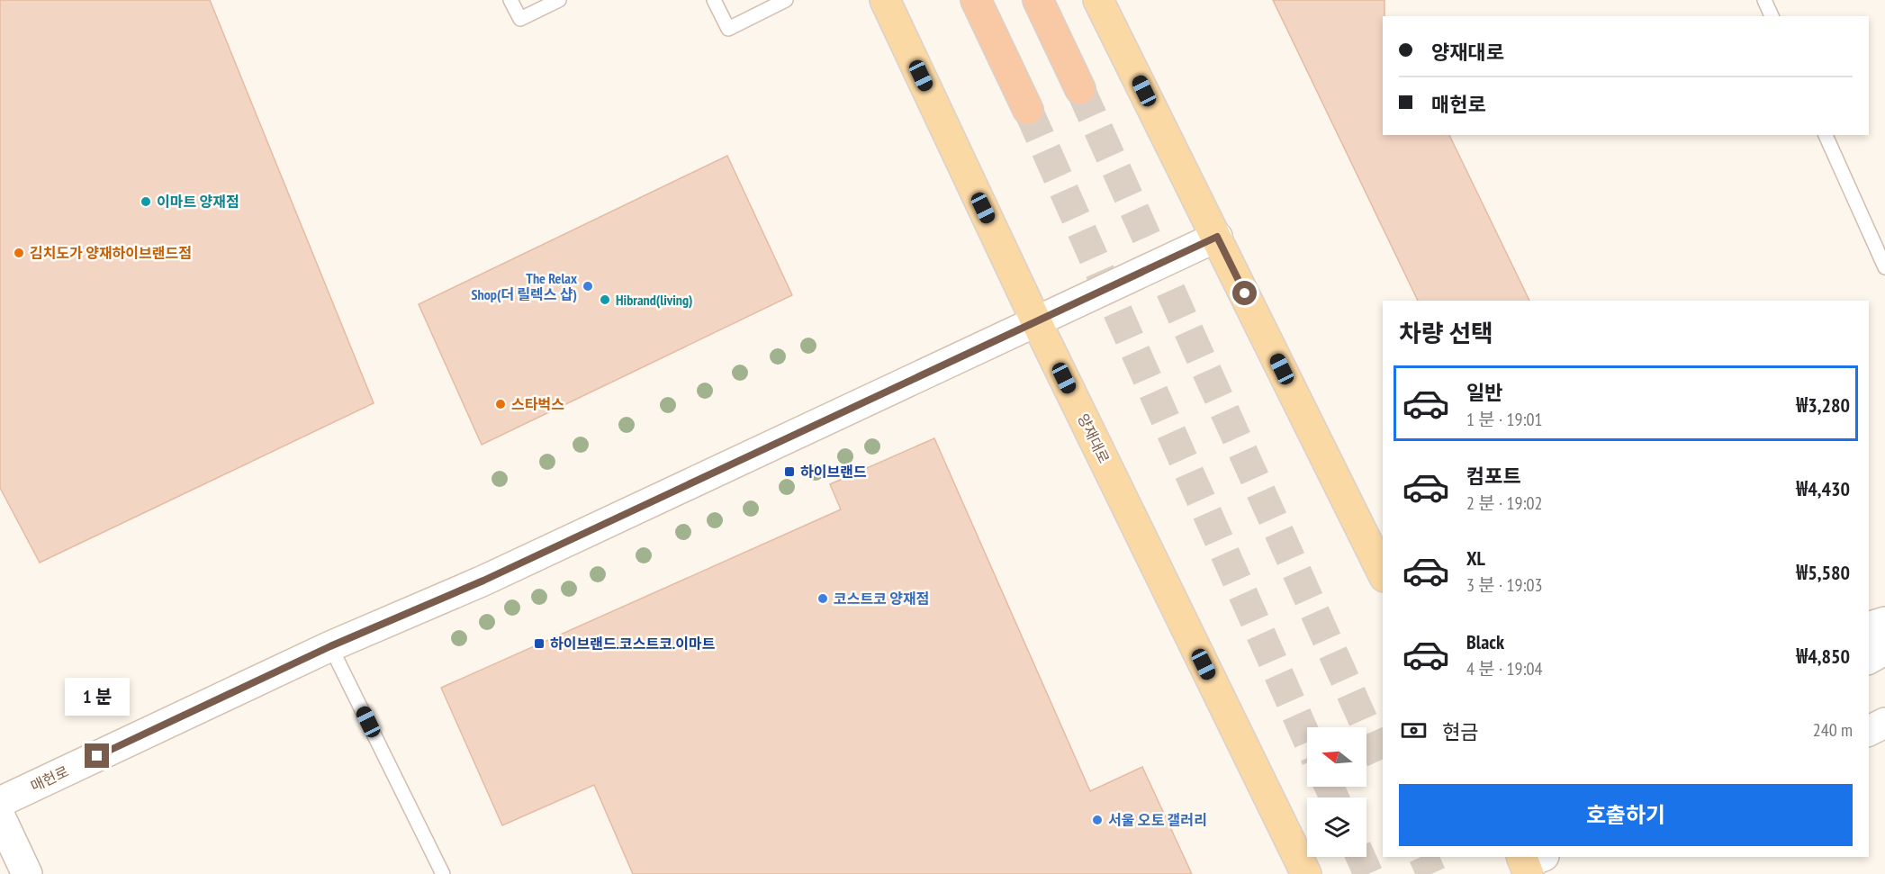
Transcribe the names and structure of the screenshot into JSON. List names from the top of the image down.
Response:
{
  "streets": {
    "main road": ["양재대로", "매헌로"]
  },
  "crossings": [
    ["양재대로", "매헌로"]
  ],
  "places": {
    "other": [
      "이마트 양재점",
      "김치도가 양재하이브랜드점",
      "The Relax Shop(더 릴렉스 샵)",
      "Hibrand(living)",
      "스타벅스",
      "코스트코 양재점",
      "서울 오토 갤러리"
    ],
    "transit": ["하이브랜드", "하이브랜드.코스트코.이마트"]
  },
  "north": "left",
  "page": {
    "banner": ["양재대로", "매헌로"],
    "heading": "차량 선택",
    "list": [
      {
        "name": "일반",
        "note": "1 분 · 19:01",
        "value": "₩3,280"
      },
      {
        "name": "컴포트",
        "note": "2 분 · 19:02",
        "value": "₩4,430"
      },
      {
        "name": "XL",
        "note": "3 분 · 19:03",
        "value": "₩5,580"
      },
      {
        "name": "Black",
        "note": "4 분 · 19:04",
        "value": "₩4,850"
      }
    ],
    "bubble": "1 분",
    "pay": ["현금", "240 m"],
    "buttons": "호출하기"
  }
}
